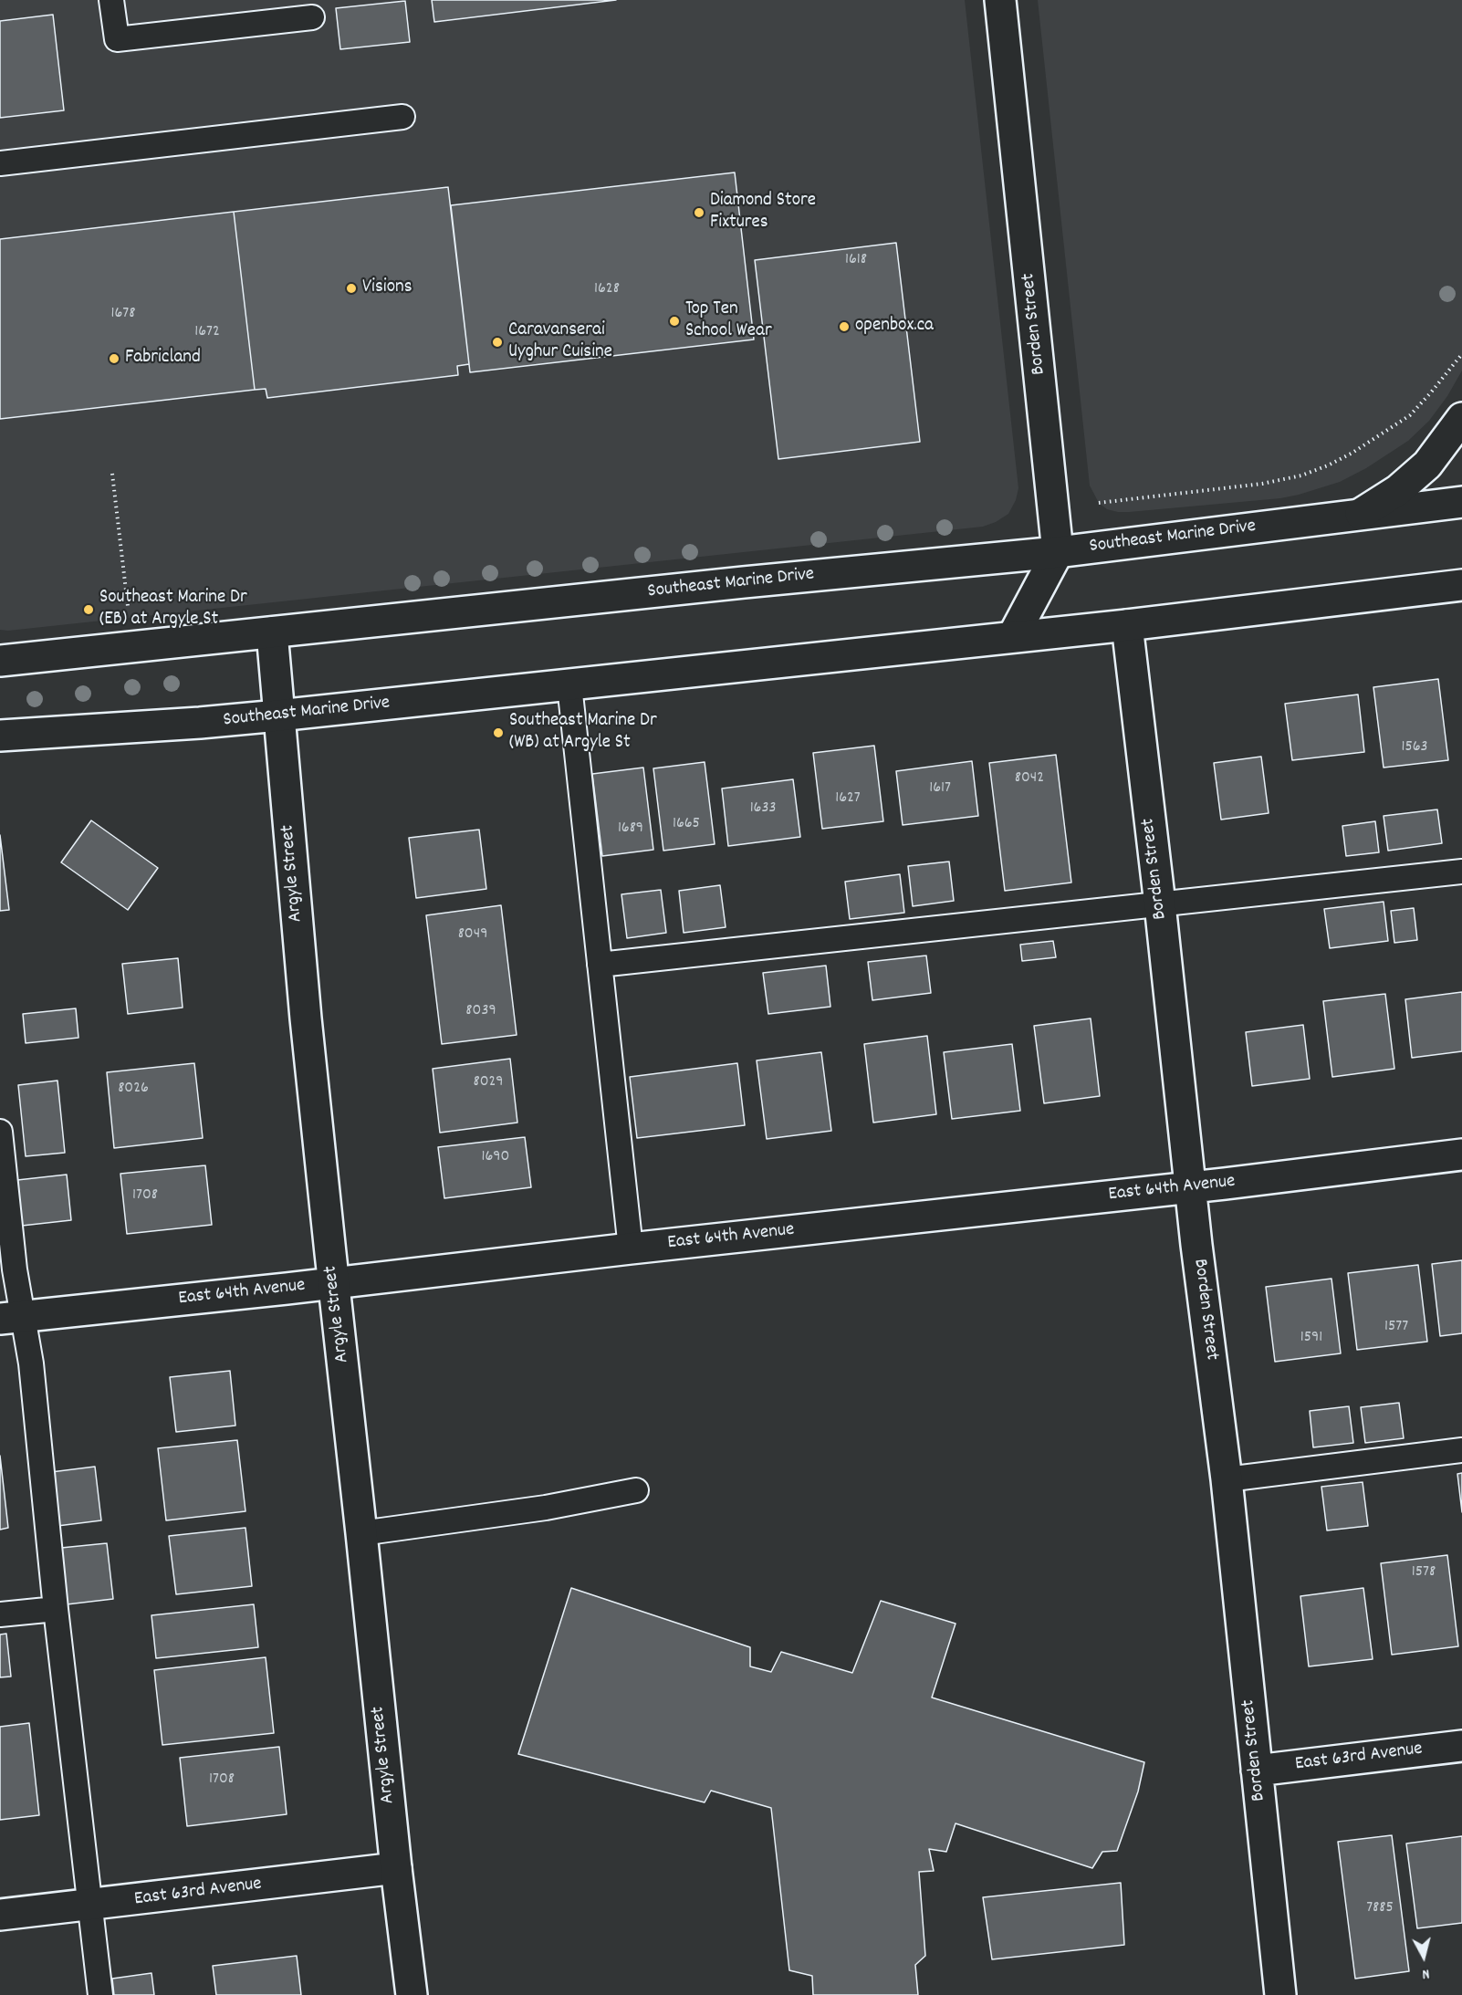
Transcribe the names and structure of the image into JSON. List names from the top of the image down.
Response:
{
  "streets": {
    "main road": [
      "Borden Street",
      "Southeast Marine Drive",
      "Argyle Street",
      "East 64th Avenue",
      "East 63rd Avenue"
    ]
  },
  "crossings": [
    ["Borden Street", "Southeast Marine Drive"],
    ["Borden Street", "East 64th Avenue"],
    ["Borden Street", "East 63rd Avenue"],
    ["Southeast Marine Drive", "Argyle Street"],
    ["Argyle Street", "East 64th Avenue"],
    ["Argyle Street", "East 63rd Avenue"]
  ],
  "places": [
    "Diamond Store Fixtures",
    "Visions",
    "Top Ten School Wear",
    "openbox.ca",
    "Caravanserai Uyghur Cuisine",
    "Fabricland",
    "Southeast Marine Dr (EB) at Argyle St",
    "Southeast Marine Dr (WB) at Argyle St"
  ],
  "house_numbers": [
    "1618",
    "1628",
    "1678",
    "1672",
    "1563",
    "8042",
    "1617",
    "1627",
    "1633",
    "1665",
    "1689",
    "8049",
    "8039",
    "8029",
    "8026",
    "1690",
    "1708",
    "1577",
    "1591",
    "1578",
    "1708",
    "7885"
  ],
  "north": "bottom"
}
